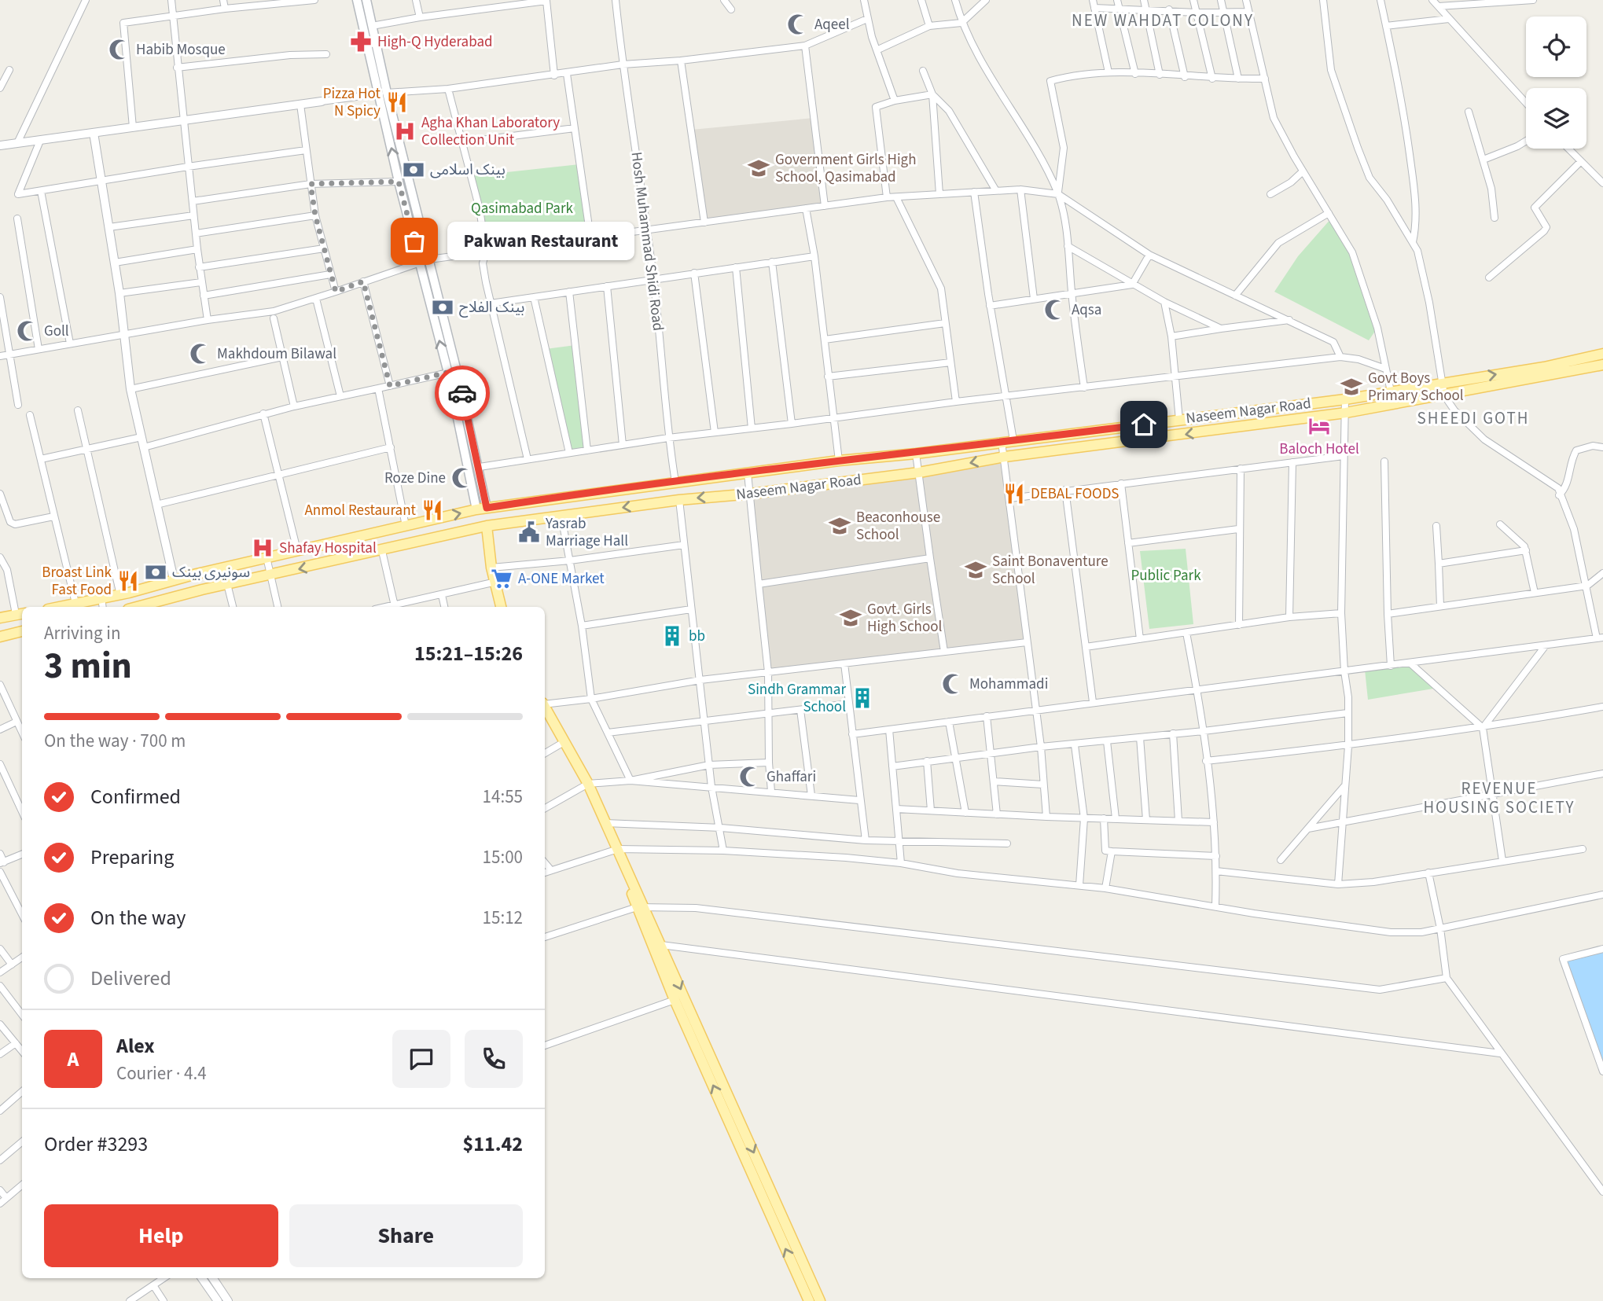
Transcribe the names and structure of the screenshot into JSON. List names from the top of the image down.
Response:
{
  "streets": {
    "main road": ["Naseem Nagar Road"],
    "street": ["Hosh Muhammad Shidi Road"]
  },
  "crossings": [
    ["Hosh Muhammad Shidi Road", "Naseem Nagar Road"]
  ],
  "districts": ["NEW WAHDAT COLONY", "SHEEDI GOTH", "REVENUE HOUSING SOCIETY"],
  "parks": ["Qasimabad Park", "Public Park"],
  "places": {
    "mosque": [
      "Aqeel",
      "Habib Mosque",
      "Aqsa",
      "Goll",
      "Makhdoum Bilawal",
      "Roze Dine",
      "Mohammadi",
      "Ghaffari"
    ],
    "pharmacy": ["High-Q Hyderabad"],
    "restaurant": [
      "Pizza Hot N Spicy",
      "DEBAL FOODS",
      "Anmol Restaurant",
      "Broast Link Fast Food"
    ],
    "hospital": ["Agha Khan Laboratory Collection Unit", "Shafay Hospital"],
    "school or university": [
      "Government Girls High School, Qasimabad",
      "Govt Boys Primary School",
      "Beaconhouse School",
      "Saint Bonaventure School",
      "Govt. Girls High School"
    ],
    "bank": ["بینک اسلامی", "بینک الفلاح", "سونیری بینک"],
    "other": ["Pakwan Restaurant"],
    "hotel": ["Baloch Hotel"],
    "public building": ["Yasrab Marriage Hall"],
    "supermarket": ["A-ONE Market"],
    "building": ["bb", "Sindh Grammar School"]
  },
  "page": {
    "bubble": "Pakwan Restaurant",
    "heading": ["3 min", "Arriving in", "15:21–15:26"],
    "panel": [
      "Alex",
      "Courier · 4.4",
      "Order #3293",
      "$11.42"
    ],
    "bar": "On the way · 700 m",
    "list": [
      ["Confirmed", "14:55"],
      ["Preparing", "15:00"],
      ["On the way", "15:12"],
      "Delivered"
    ],
    "round": "A",
    "buttons": ["Help", "Share"]
  }
}
